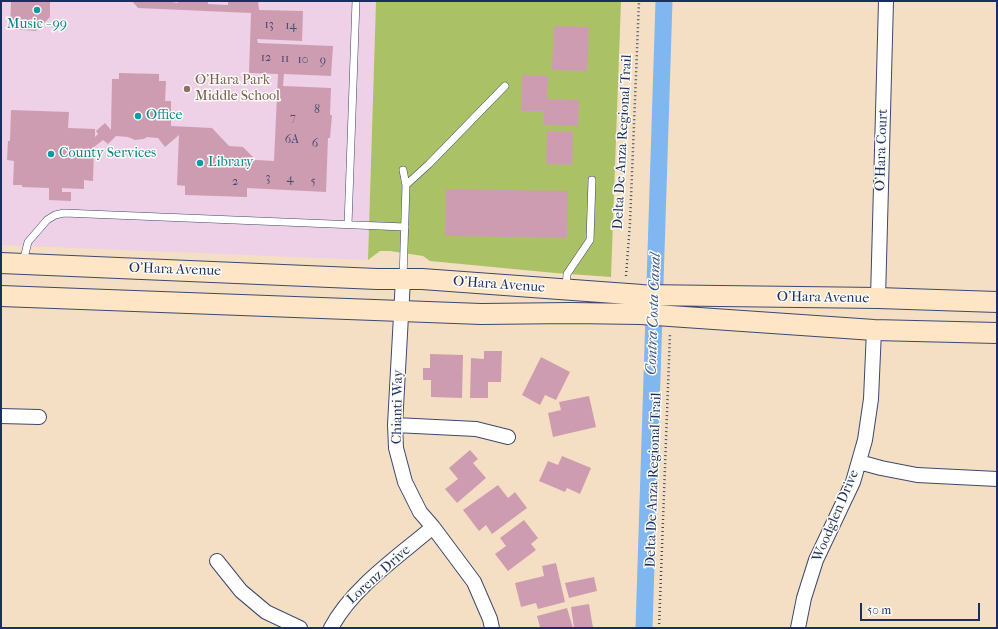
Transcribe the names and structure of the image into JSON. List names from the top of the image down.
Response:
{
  "streets": {
    "main road": ["O'Hara Avenue"],
    "street": [
      "O'Hara Court",
      "Chianti Way",
      "Woodglen Drive",
      "Lorenz Drive"
    ],
    "path": ["Delta De Anza Regional Trail"]
  },
  "crossings": [
    ["Delta De Anza Regional Trail", "O'Hara Avenue"],
    ["O'Hara Court", "O'Hara Avenue"],
    ["O'Hara Avenue", "Chianti Way"],
    ["O'Hara Avenue", "Woodglen Drive"],
    ["Chianti Way", "Lorenz Drive"]
  ],
  "water": ["Contra Costa Canal"],
  "places": [
    "Music - 99",
    "O'Hara Park Middle School",
    "Office",
    "County Services",
    "Library"
  ],
  "house_numbers": [
    "13",
    "14",
    "12",
    "11",
    "10",
    "9",
    "8",
    "7",
    "6A",
    "6",
    "3",
    "4",
    "2",
    "5"
  ],
  "scale_bar": "50 m"
}
